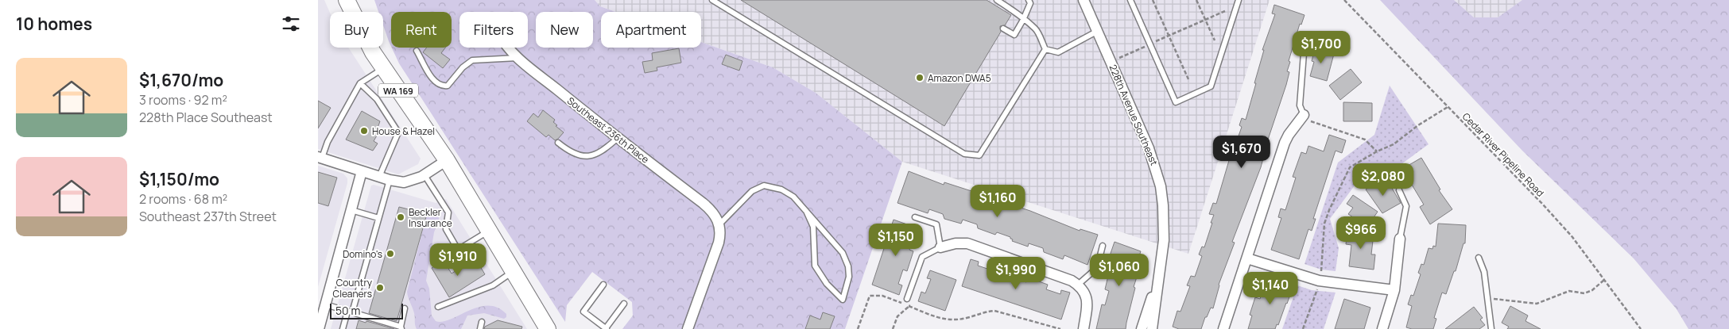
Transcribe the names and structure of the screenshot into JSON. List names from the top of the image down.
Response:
{
  "streets": {
    "main road": ["WA 169"],
    "street": ["228th Avenue Southeast", "Southeast 236th Place"],
    "path": ["Cedar River Pipeline Road"]
  },
  "places": [
    "Amazon DWA5",
    "House & Hazel",
    "Beckler Insurance",
    "Domino's",
    "Country Cleaners"
  ],
  "scale_bar": "50 m",
  "page": {
    "heading": "10 homes",
    "chip": [
      "Buy",
      "Rent",
      "Filters",
      "New",
      "Apartment"
    ],
    "price": [
      "$1,700",
      "$1,670",
      "$2,080",
      "$1,160",
      "$966",
      "$1,150",
      "$1,910",
      "$1,060",
      "$1,990",
      "$1,140"
    ],
    "list": [
      {
        "name": "$1,670/mo",
        "note": "3 rooms · 92 m² · 228th Place Southeast"
      },
      {
        "name": "$1,150/mo",
        "note": "2 rooms · 68 m² · Southeast 237th Street"
      }
    ],
    "scale": "50 m"
  }
}
